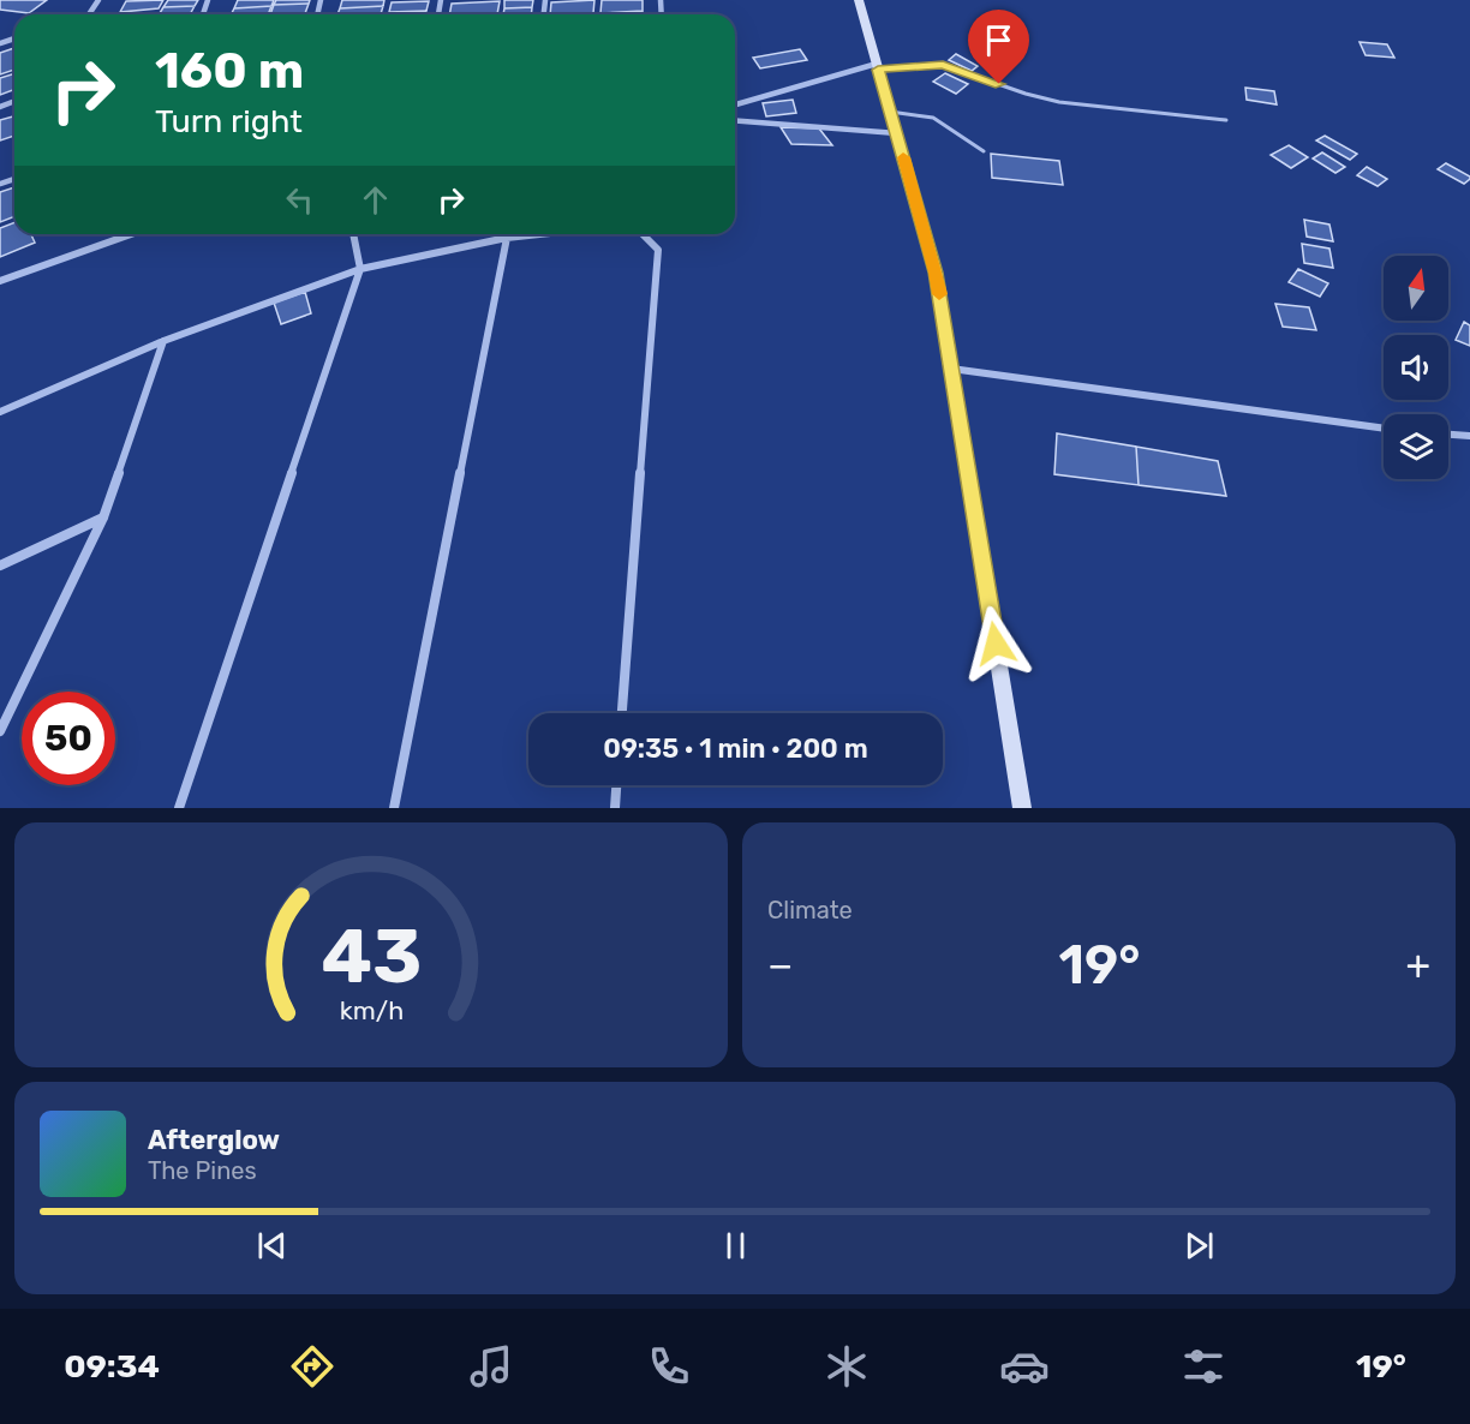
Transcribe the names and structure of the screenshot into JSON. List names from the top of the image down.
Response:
{
  "north": "top",
  "page": {
    "turn": ["160 m", "Turn right"],
    "limit": "50",
    "trip": "09:35 · 1 min · 200 m",
    "tile": "Climate",
    "heat": ["−", "19°", "+"],
    "song": ["Afterglow", "The Pines"],
    "tabs": ["09:34", "19°"],
    "gauge": ["43", "km/h"]
  }
}
